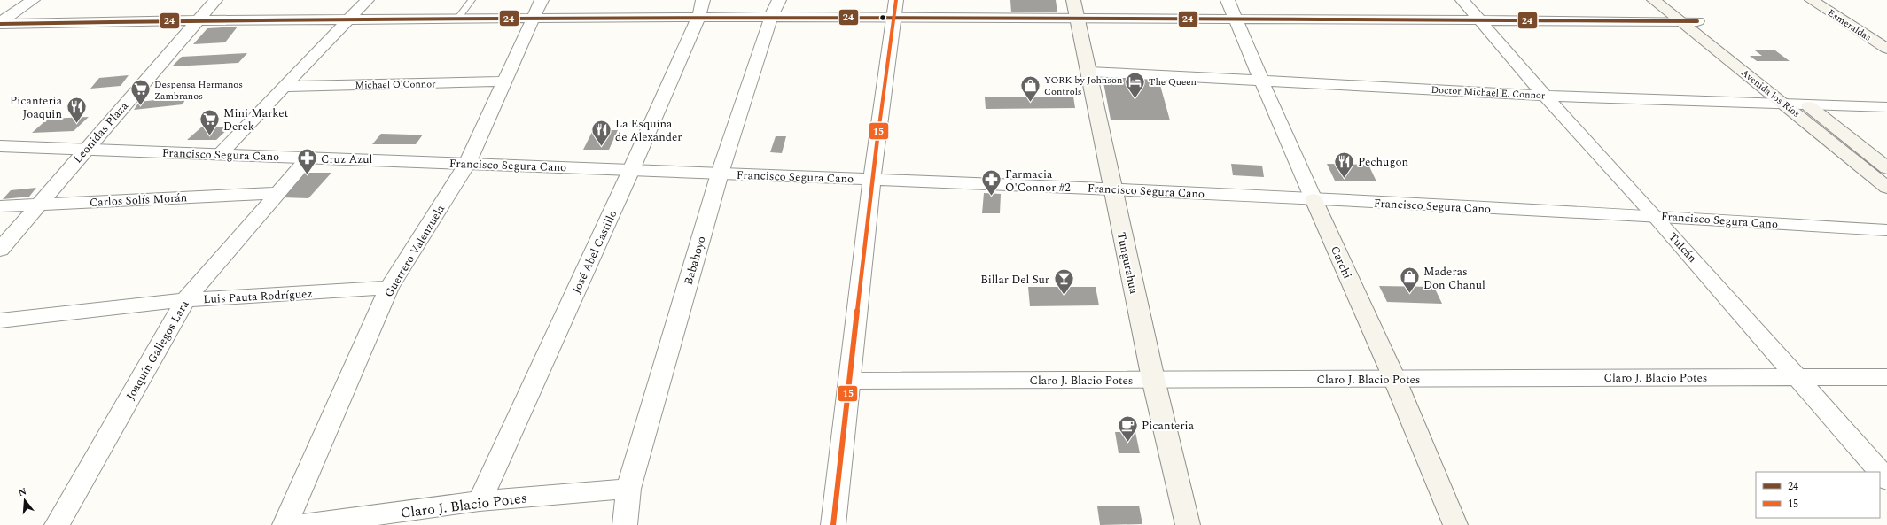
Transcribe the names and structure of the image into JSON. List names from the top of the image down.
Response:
{
  "streets": {
    "main road": [
      "Esmeraldas",
      "Avenida los Ríos",
      "Carchi",
      "Tungurahua"
    ],
    "street": [
      "Michael O'Connor",
      "Doctor Michael E. Connor",
      "Leonidas Plaza",
      "Francisco Segura Cano",
      "Carlos Solís Morán",
      "Tulcán",
      "Guerrero Valenzuela",
      "José Abel Castillo",
      "Babahoyo",
      "Luis Pauta Rodríguez",
      "Joaquín Gallegos Lara",
      "Claro J. Blacio Potes"
    ]
  },
  "crossings": [
    ["Michael O'Connor", "Guerrero Valenzuela"],
    ["Doctor Michael E. Connor", "Avenida los Ríos"],
    ["Doctor Michael E. Connor", "Tulcán"],
    ["Doctor Michael E. Connor", "Carchi"],
    ["Doctor Michael E. Connor", "Tungurahua"],
    ["Leonidas Plaza", "Francisco Segura Cano"],
    ["Leonidas Plaza", "Carlos Solís Morán"],
    ["Francisco Segura Cano", "Tulcán"],
    ["Francisco Segura Cano", "Guerrero Valenzuela"],
    ["Francisco Segura Cano", "José Abel Castillo"],
    ["Francisco Segura Cano", "Babahoyo"],
    ["Francisco Segura Cano", "Carchi"],
    ["Francisco Segura Cano", "Tungurahua"],
    ["Francisco Segura Cano", "Joaquín Gallegos Lara"],
    ["Carlos Solís Morán", "Joaquín Gallegos Lara"],
    ["Tulcán", "Claro J. Blacio Potes"],
    ["Guerrero Valenzuela", "Luis Pauta Rodríguez"],
    ["José Abel Castillo", "Claro J. Blacio Potes"],
    ["Babahoyo", "Claro J. Blacio Potes"],
    ["Carchi", "Claro J. Blacio Potes"],
    ["Tungurahua", "Claro J. Blacio Potes"],
    ["Luis Pauta Rodríguez", "Joaquín Gallegos Lara"]
  ],
  "places": {
    "hotel": ["The Queen"],
    "shop": ["YORK by Johnson Controls", "Maderas Don Chanul"],
    "supermarket": ["Despensa Hermanos Zambranos", "Mini Market Derek"],
    "restaurant": ["Picanteria Joaquin", "La Esquina de Alexander", "Pechugon"],
    "pharmacy": ["Cruz Azul", "Farmacia O'Connor #2"],
    "bar": ["Billar Del Sur"],
    "cafe": ["Picanteria"]
  },
  "lines": ["transit line 15", "transit line 24"],
  "legend": ["24", "15"],
  "north": "top"
}
